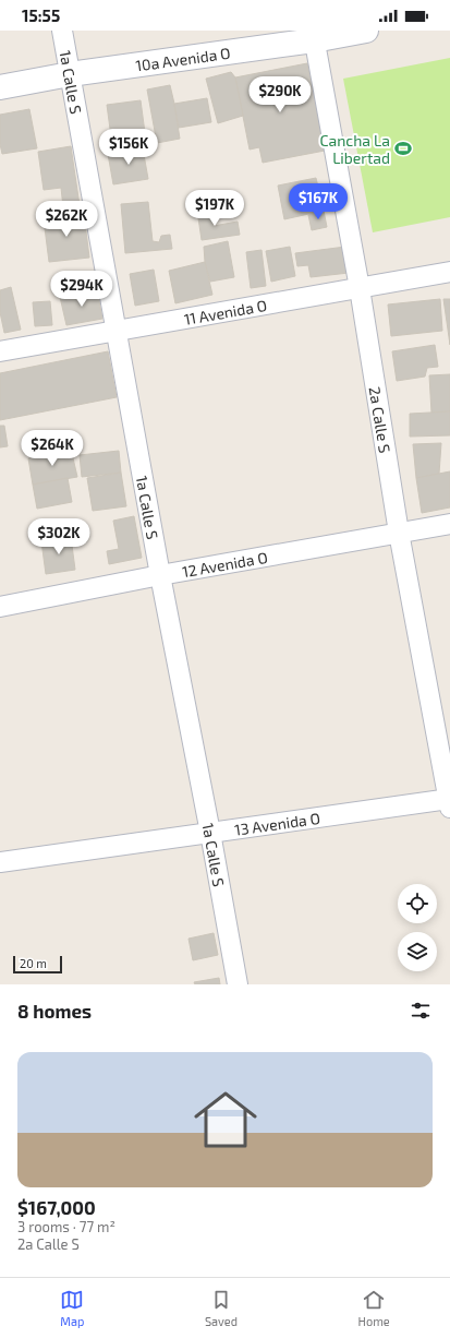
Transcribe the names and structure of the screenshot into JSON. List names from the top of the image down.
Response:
{
  "streets": {
    "street": [
      "10a Avenida O",
      "1a Calle S",
      "11 Avenida O",
      "2a Calle S",
      "12 Avenida O",
      "13 Avenida O"
    ]
  },
  "crossings": [
    ["10a Avenida O", "1a Calle S"],
    ["10a Avenida O", "2a Calle S"],
    ["1a Calle S", "11 Avenida O"],
    ["1a Calle S", "12 Avenida O"],
    ["1a Calle S", "13 Avenida O"],
    ["11 Avenida O", "2a Calle S"],
    ["2a Calle S", "12 Avenida O"],
    ["2a Calle S", "13 Avenida O"]
  ],
  "places": {
    "sports": ["Cancha La Libertad"]
  },
  "scale_bar": "20 m",
  "page": {
    "status": "15:55",
    "price": [
      "$290K",
      "$156K",
      "$167K",
      "$197K",
      "$262K",
      "$294K",
      "$264K",
      "$302K"
    ],
    "scale": "20 m",
    "heading": "8 homes",
    "list": [
      {
        "name": "$167,000",
        "note": "3 rooms · 77 m² · 2a Calle S"
      }
    ],
    "tabs": ["Map", "Saved", "Home"]
  }
}
